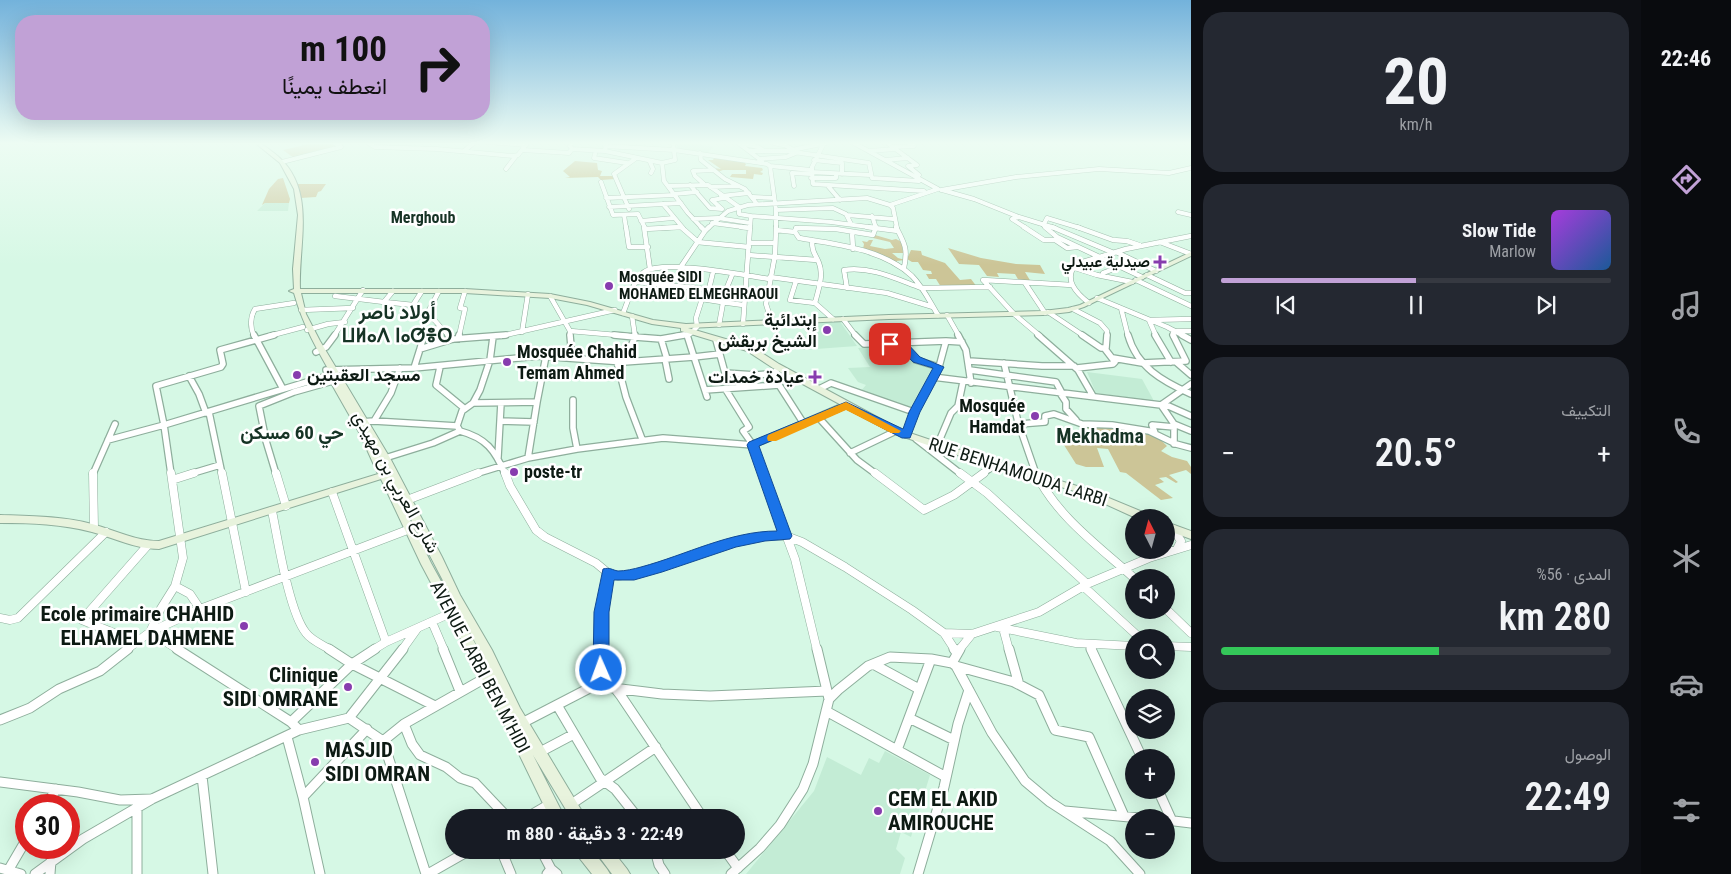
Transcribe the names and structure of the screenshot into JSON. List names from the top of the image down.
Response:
{
  "streets": {
    "main road": ["شارع العربي بن مهيدي", "AVENUE LARBI BEN M'HIDI"],
    "street": ["RUE BENHAMOUDA LARBI"]
  },
  "crossings": [
    ["شارع العربي بن مهيدي", "AVENUE LARBI BEN M'HIDI"]
  ],
  "districts": [
    "Merghoub",
    "أولاد ناصر ⵡⵍⴰⴷ ⵏⴰⵚⴻⵔ",
    "حي 60 مسكن",
    "Mekhadma"
  ],
  "places": {
    "health": ["صيدلية عبيدلي", "عيادة خمدات"],
    "other": [
      "Mosquée SIDI MOHAMED ELMEGHRAOUI",
      "إبتدائية الشيخ بريقش",
      "Mosquée Chahid Temam Ahmed",
      "مسجد العقبتين",
      "Mosquée Hamdat",
      "poste-tr",
      "Ecole primaire CHAHID ELHAMEL DAHMENE",
      "Clinique SIDI OMRANE",
      "MASJID SIDI OMRAN",
      "CEM EL AKID AMIROUCHE"
    ]
  },
  "north": "top",
  "page": {
    "tabs": "22:46",
    "tile": [
      ["20", "km/h"],
      "التكييف",
      ["المدى · 56%", "280 km"],
      ["الوصول", "22:49"]
    ],
    "turn": ["100 m", "انعطف يمينًا"],
    "song": ["Slow Tide", "Marlow"],
    "heat": ["−", "20.5°", "+"],
    "map_buttons": ["+", "−"],
    "limit": "30",
    "trip": "22:49 · 3 دقيقة · 880 m"
  }
}
